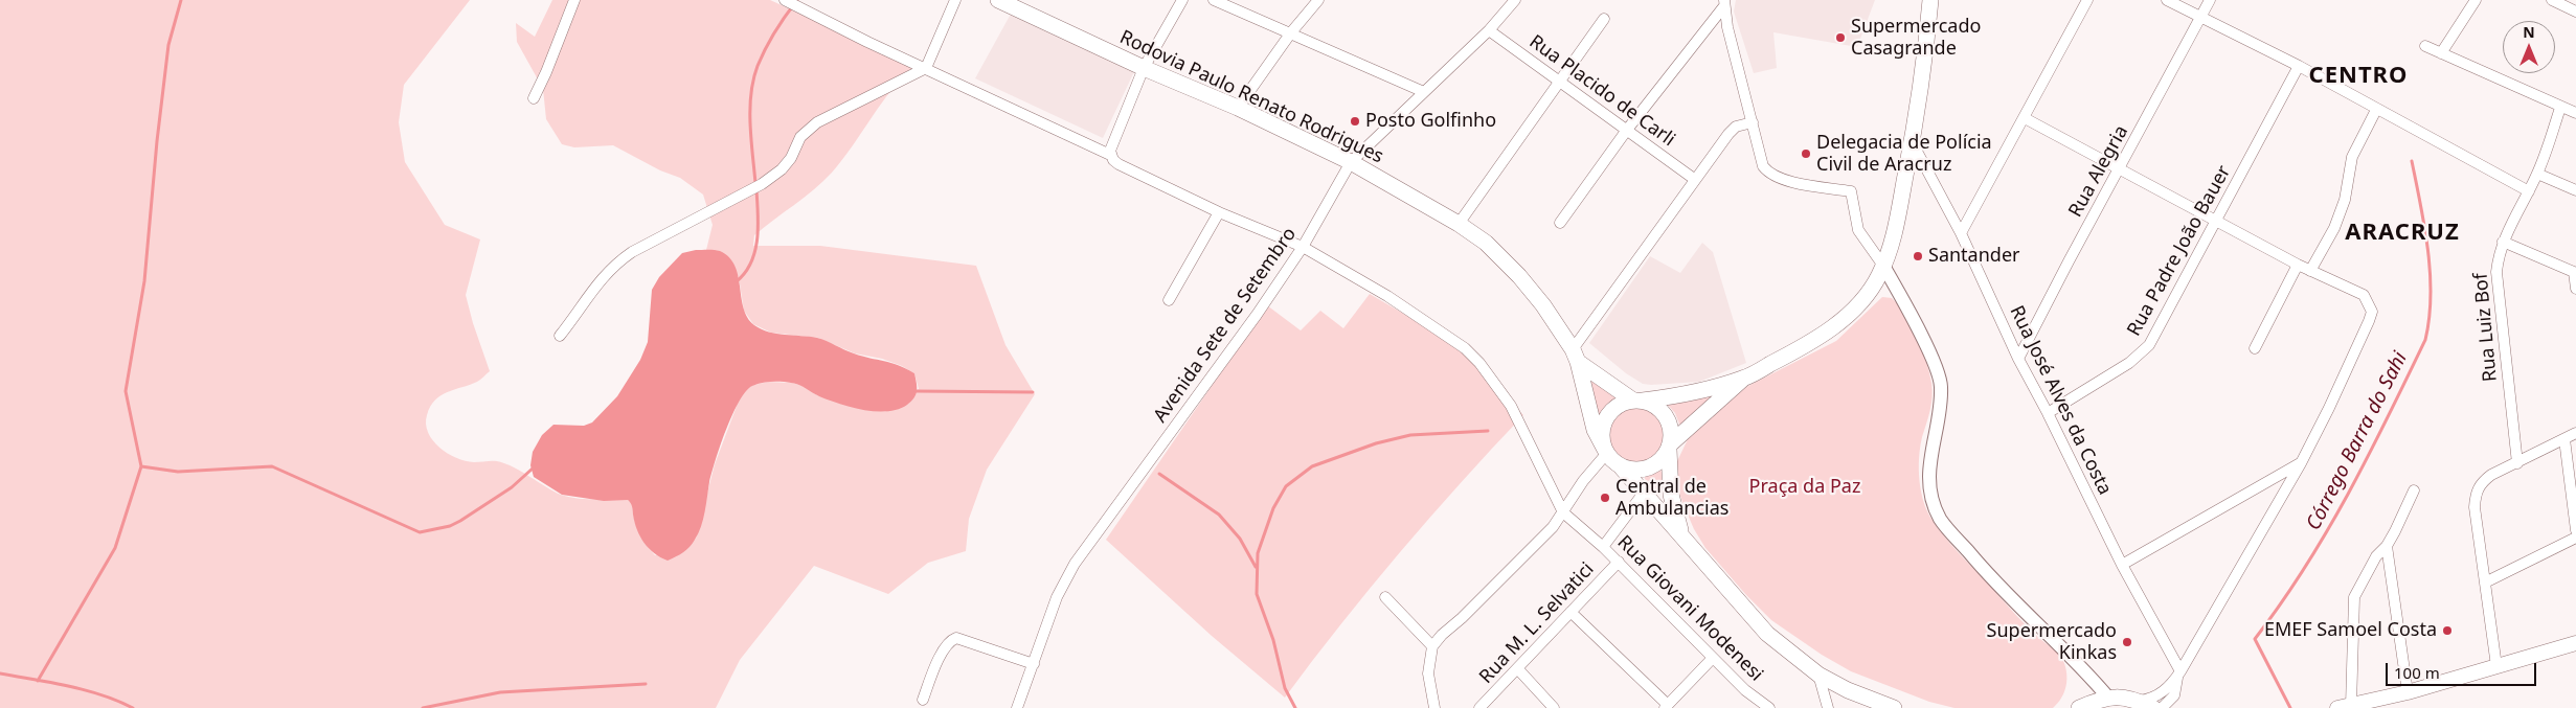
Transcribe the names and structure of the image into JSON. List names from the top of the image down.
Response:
{
  "streets": {
    "main road": ["Rodovia Paulo Renato Rodrigues"],
    "street": [
      "Rua Placido de Carli",
      "Rua Alegria",
      "Rua Padre João Bauer",
      "Avenida Sete de Setembro",
      "Rua Luiz Bof",
      "Rua José Alves da Costa",
      "Rua Giovani Modenesi",
      "Rua M. L. Selvatici"
    ]
  },
  "crossings": [
    ["Rua Placido de Carli", "Avenida Sete de Setembro"],
    ["Rodovia Paulo Renato Rodrigues", "Avenida Sete de Setembro"],
    ["Rua Alegria", "Rua José Alves da Costa"],
    ["Rua Padre João Bauer", "Rua José Alves da Costa"],
    ["Rua Giovani Modenesi", "Rua M. L. Selvatici"]
  ],
  "districts": ["CENTRO", "ARACRUZ"],
  "water": ["Córrego Barra do Sahi"],
  "parks": ["Praça da Paz"],
  "places": [
    "Supermercado Casagrande",
    "Posto Golfinho",
    "Delegacia de Polícia Civil de Aracruz",
    "Santander",
    "Central de Ambulancias",
    "EMEF Samoel Costa",
    "Supermercado Kinkas"
  ],
  "scale_bar": "100 m",
  "north": "top"
}
